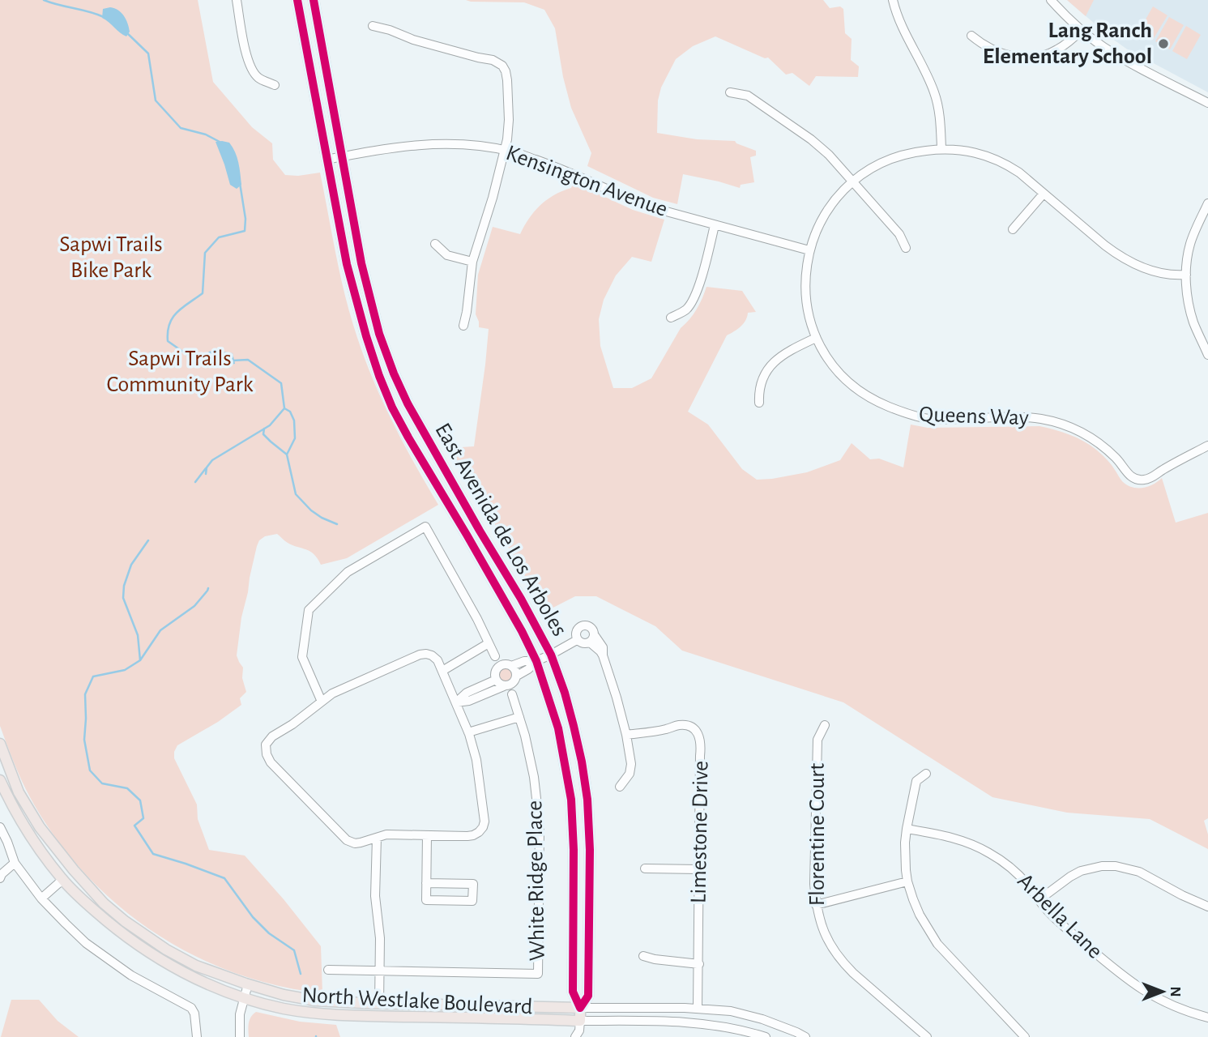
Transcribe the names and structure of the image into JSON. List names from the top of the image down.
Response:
{
  "streets": {
    "main road": ["East Avenida de Los Arboles", "North Westlake Boulevard"],
    "street": [
      "Kensington Avenue",
      "Queens Way",
      "Limestone Drive",
      "Florentine Court",
      "White Ridge Place",
      "Arbella Lane"
    ]
  },
  "crossings": [
    ["Kensington Avenue", "Queens Way"],
    ["Kensington Avenue", "East Avenida de Los Arboles"],
    ["East Avenida de Los Arboles", "North Westlake Boulevard"],
    ["Limestone Drive", "North Westlake Boulevard"]
  ],
  "parks": ["Sapwi Trails Bike Park", "Sapwi Trails Community Park"],
  "places": ["Lang Ranch Elementary School"],
  "north": "right"
}
